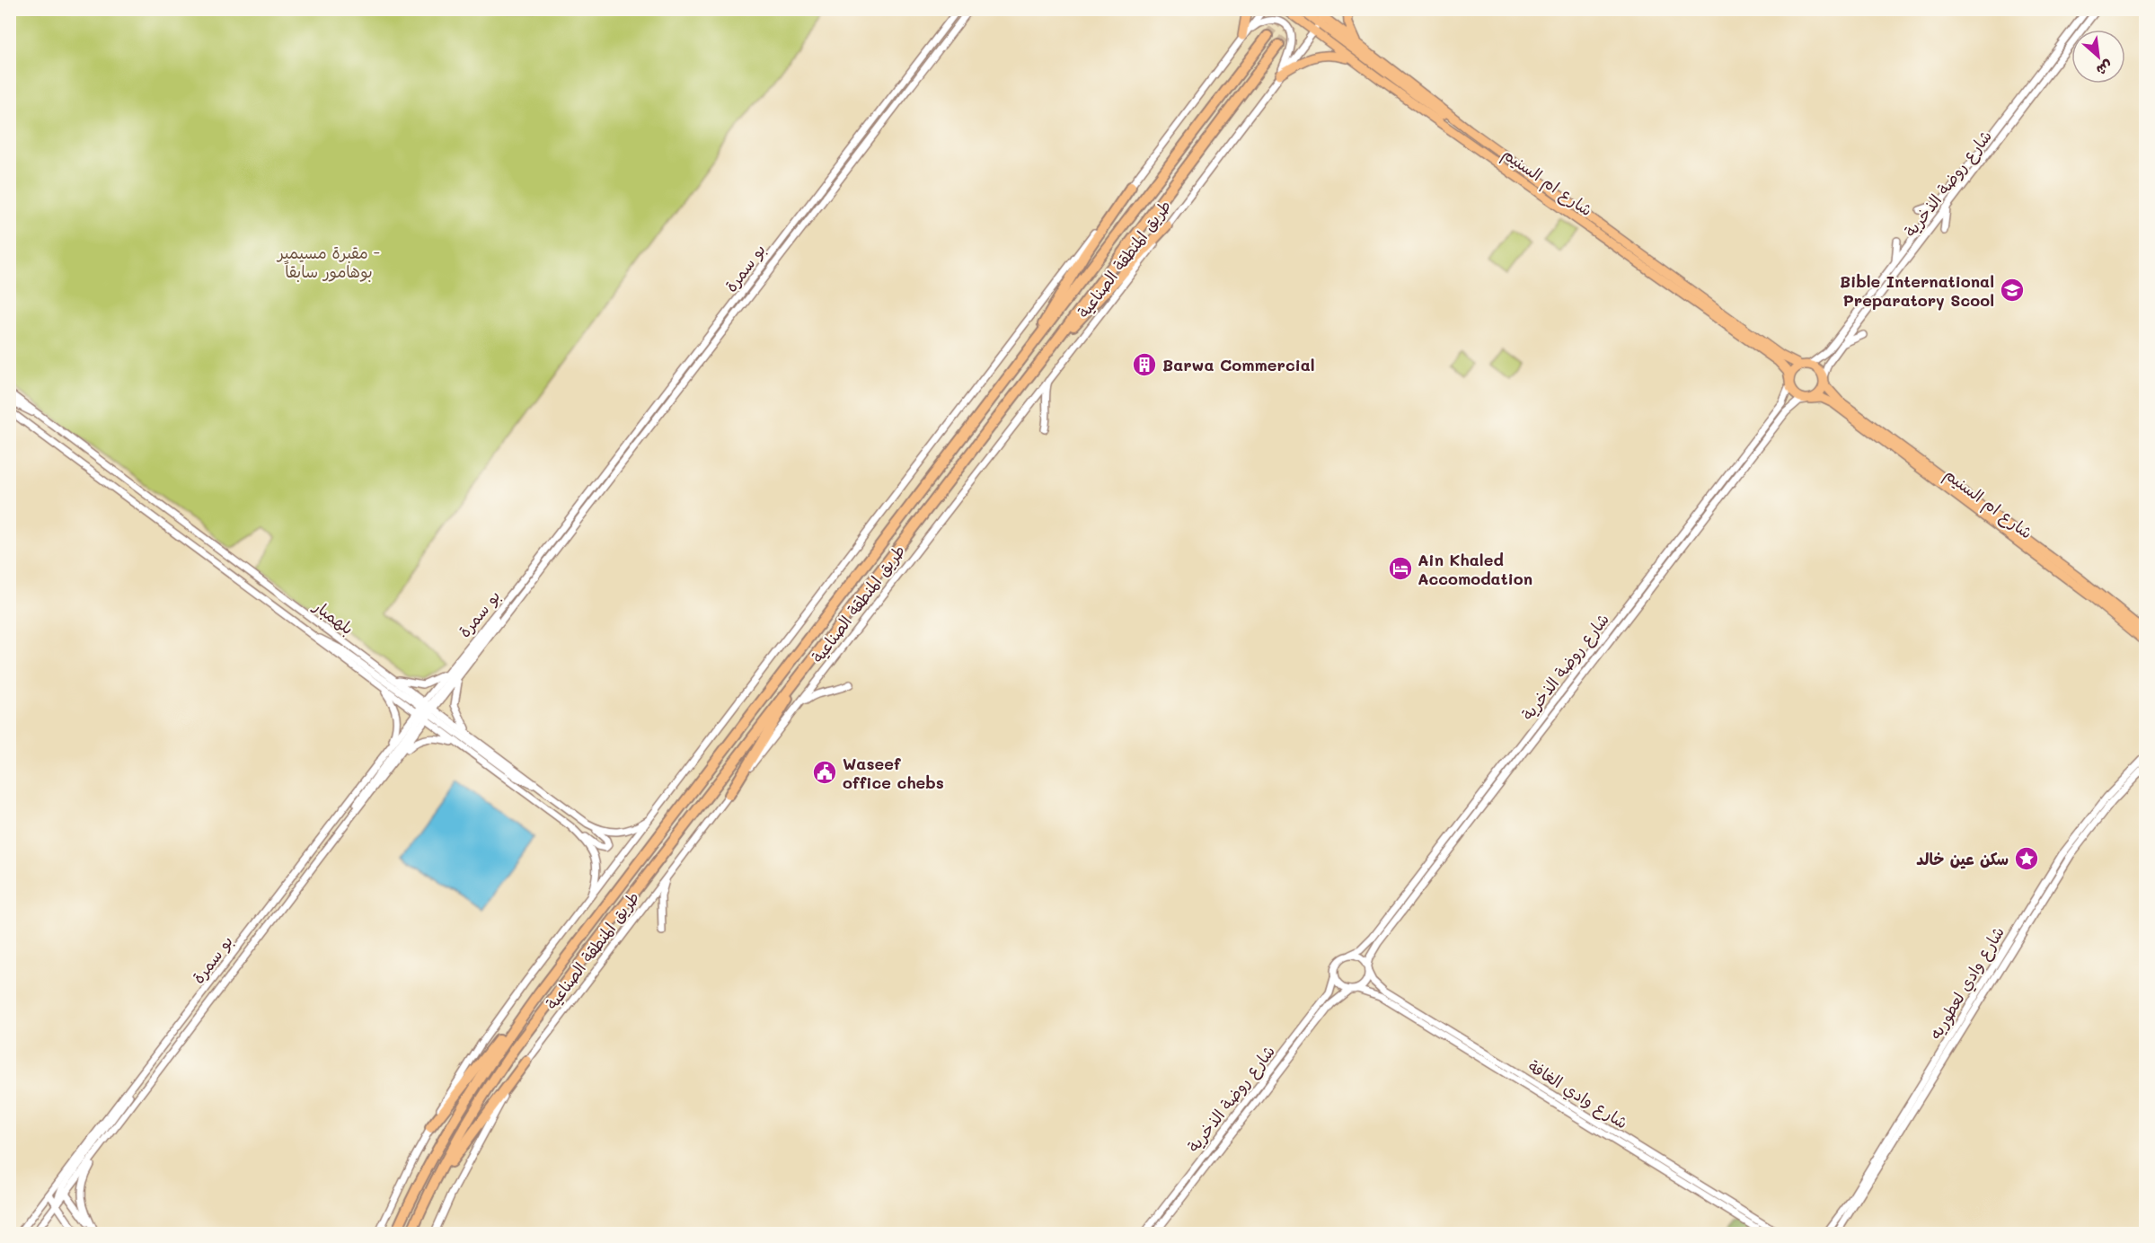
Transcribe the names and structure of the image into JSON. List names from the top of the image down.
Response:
{
  "streets": {
    "highway": ["طريق المنطقة الصناعية"],
    "main road": ["شارع ام السنيم"],
    "street": [
      "شارع روضة الذخرية",
      "بو سمرة",
      "بلهمبار",
      "شارع وادي لعطوريه",
      "شارع وادي الغافة"
    ]
  },
  "crossings": [
    ["شارع ام السنيم", "شارع روضة الذخرية"],
    ["شارع ام السنيم", "طريق المنطقة الصناعية"],
    ["شارع روضة الذخرية", "شارع وادي الغافة"],
    ["طريق المنطقة الصناعية", "بلهمبار"],
    ["بو سمرة", "بلهمبار"]
  ],
  "parks": ["مقبرة مسيمير - بوهامور سابقاً"],
  "places": {
    "school or university": ["Bible International Preparatory Scool"],
    "building": ["Barwa Commercial"],
    "hotel": ["Ain Khaled Accomodation"],
    "public building": ["Waseef office chebs"],
    "place": ["سكن عين خالد"]
  },
  "north": "bottom right"
}
